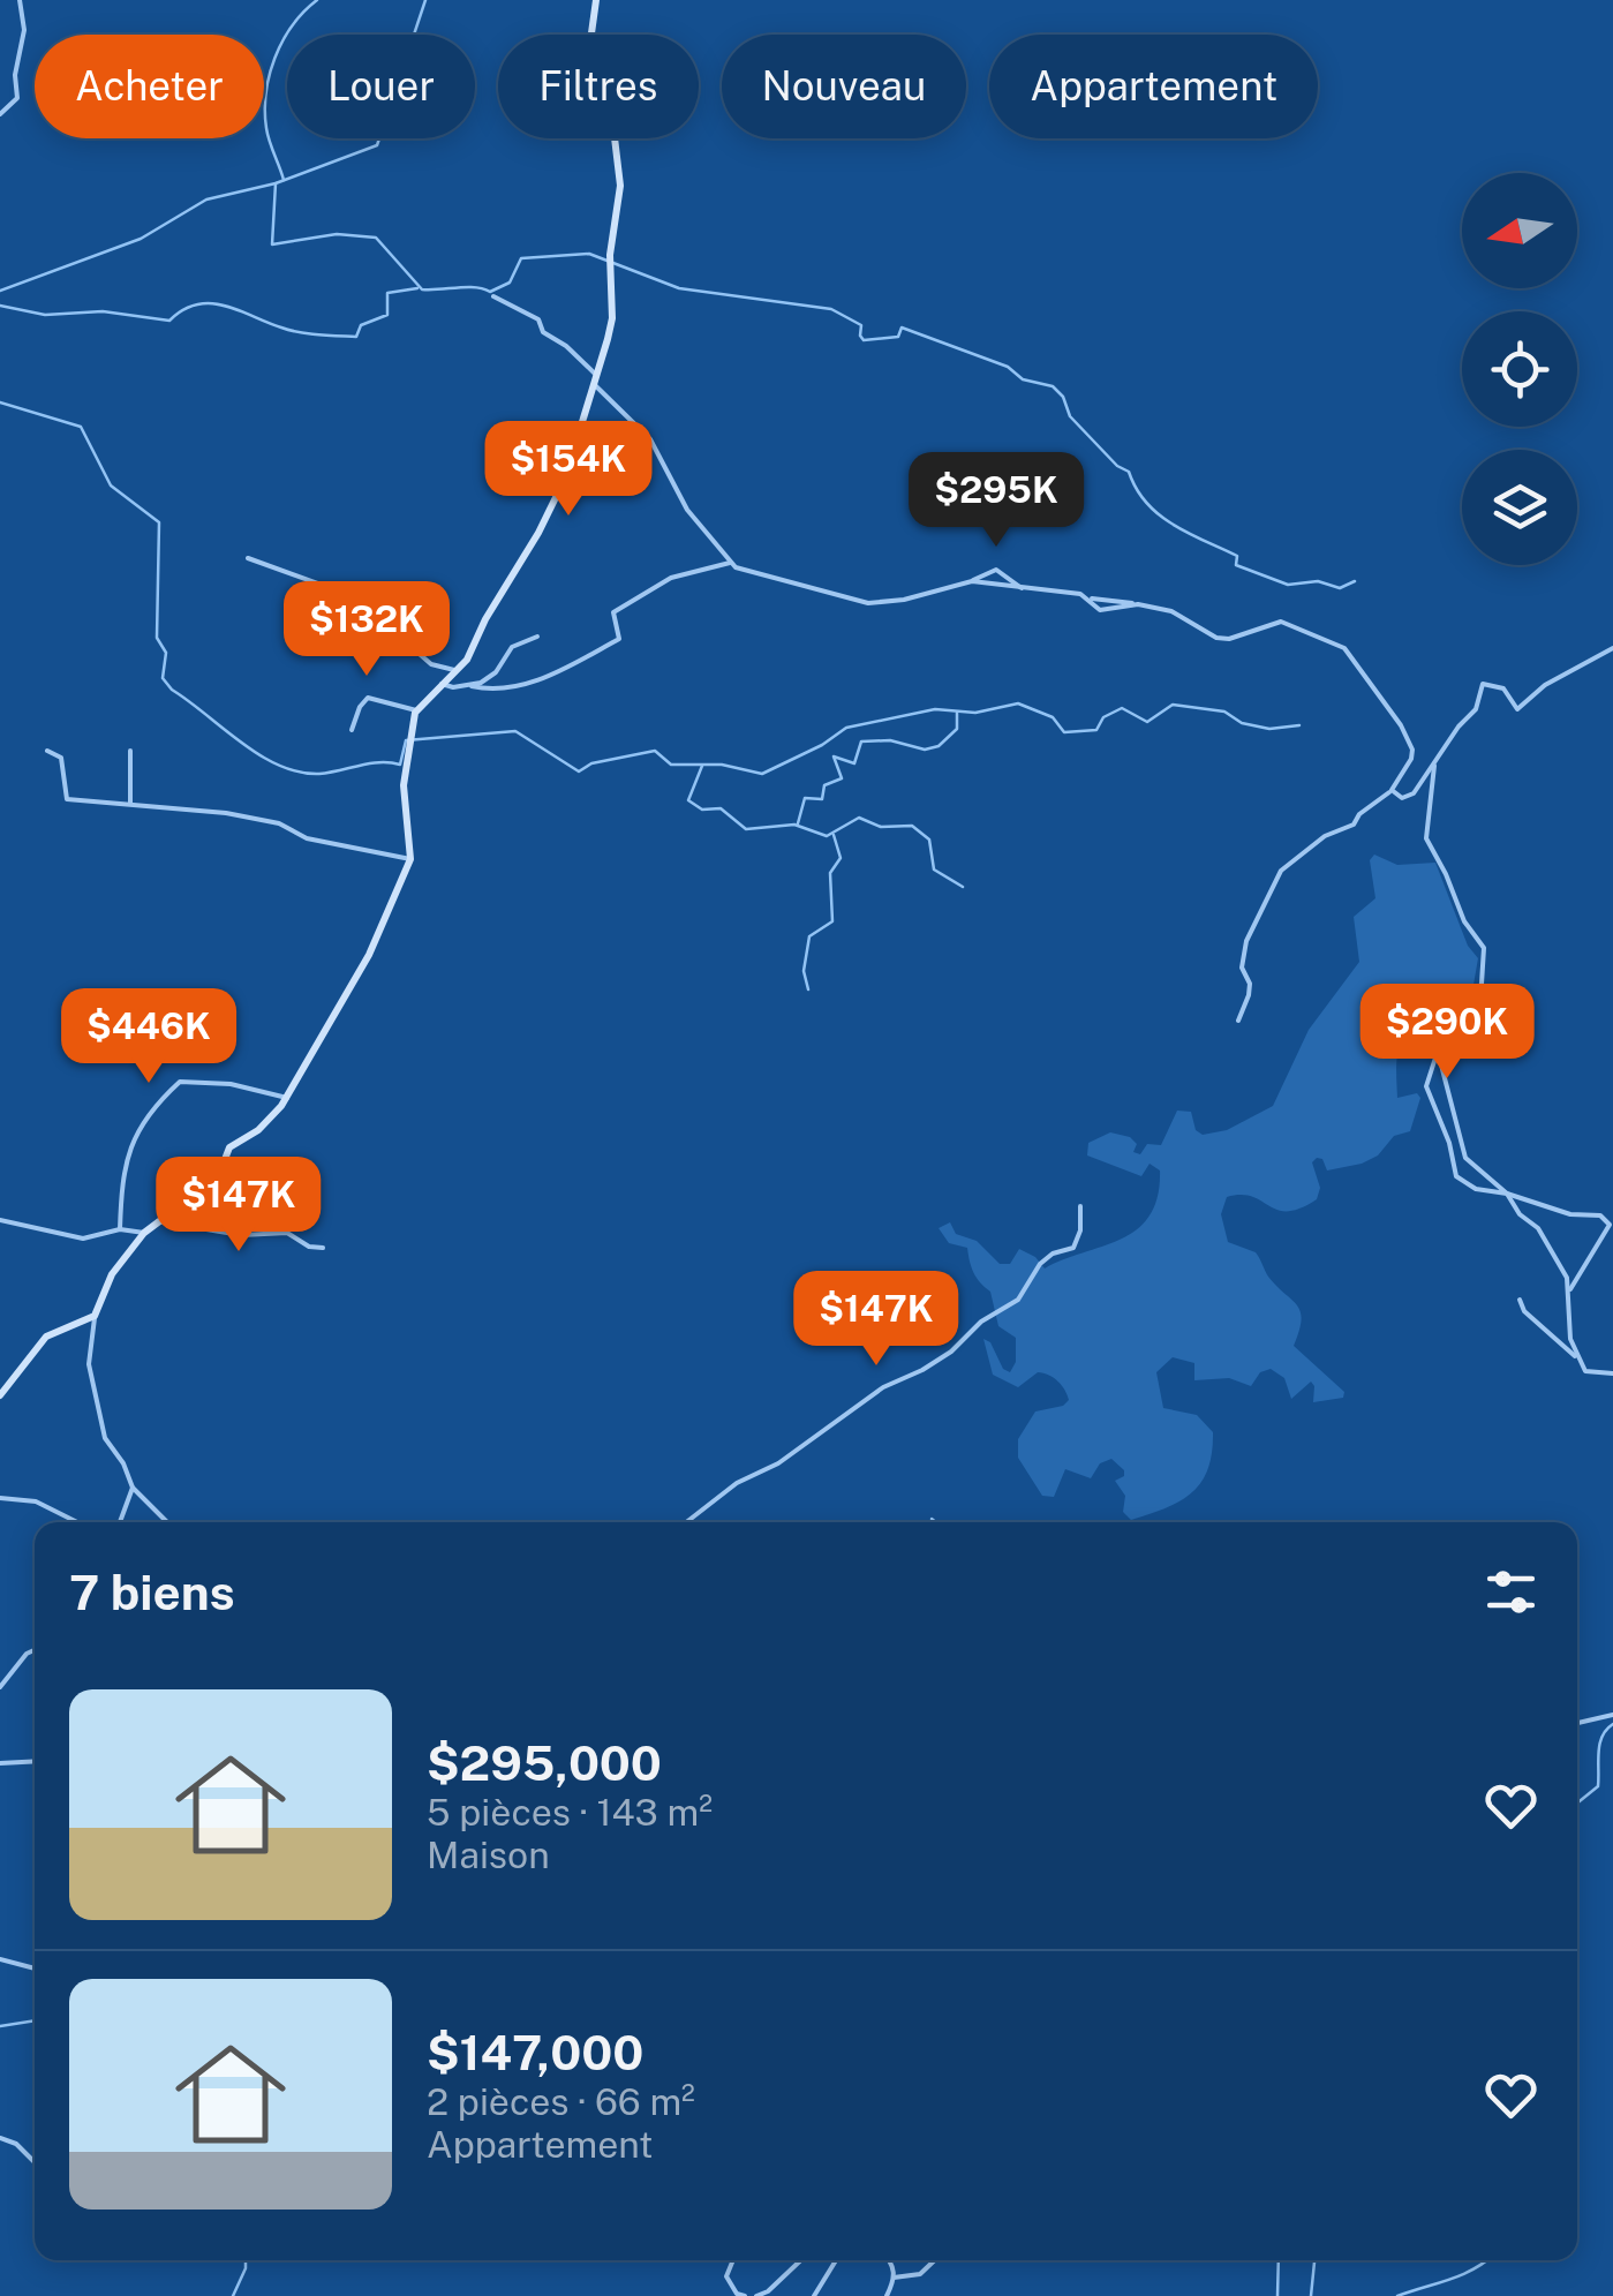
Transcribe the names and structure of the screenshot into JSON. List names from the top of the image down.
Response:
{
  "north": "left",
  "page": {
    "chip": [
      "Acheter",
      "Louer",
      "Filtres",
      "Nouveau",
      "Appartement"
    ],
    "price": [
      "$154K",
      "$295K",
      "$132K",
      "$290K",
      "$446K",
      "$147K",
      "$147K"
    ],
    "heading": "7 biens",
    "list": [
      {
        "name": "$295,000",
        "note": "5 pièces · 143 m² · Maison"
      },
      {
        "name": "$147,000",
        "note": "2 pièces · 66 m² · Appartement"
      }
    ]
  }
}
